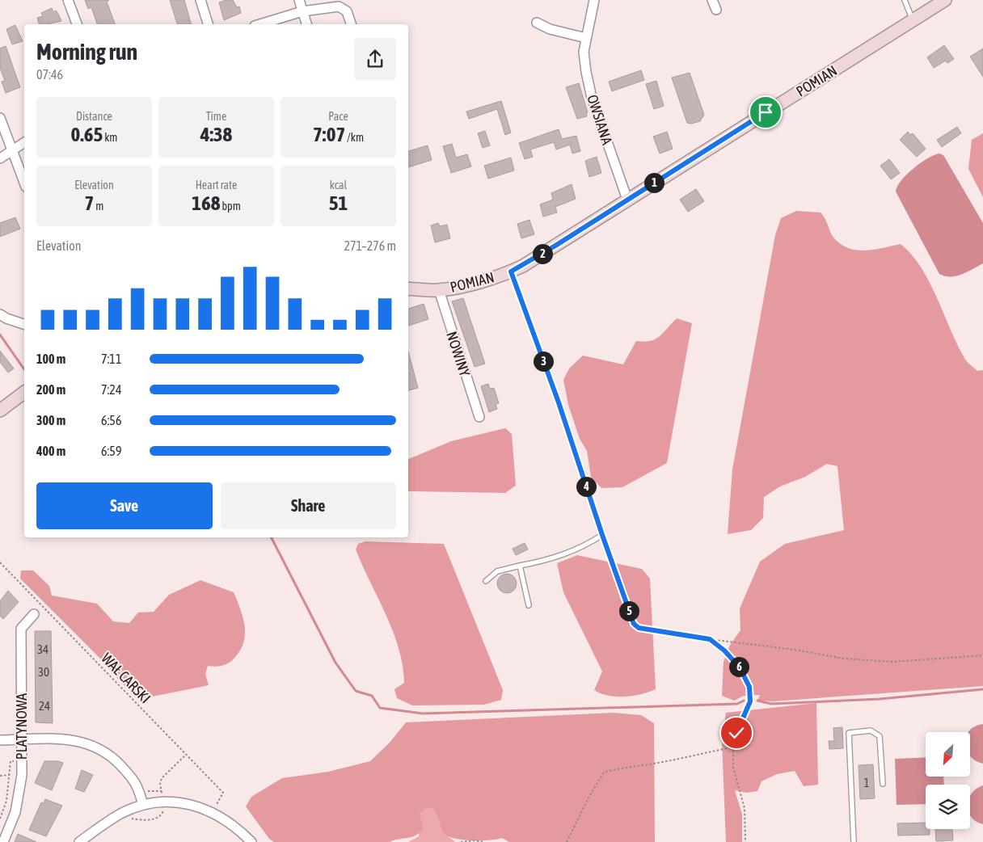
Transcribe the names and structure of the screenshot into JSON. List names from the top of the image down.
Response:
{
  "streets": {
    "street": [
      "POMIAN",
      "OWSIANA",
      "NOWINY",
      "PLATYNOWA"
    ],
    "path": ["WAŁ CARSKI"]
  },
  "crossings": [
    ["POMIAN", "OWSIANA"],
    ["POMIAN", "NOWINY"]
  ],
  "house_numbers": [
    "34",
    "30",
    "24",
    "1"
  ],
  "north": "bottom left",
  "page": {
    "heading": ["Morning run", "07:46"],
    "stats": [
      ["Distance", "0.65 km"],
      ["Time", "4:38"],
      ["Pace", "7:07 /km"],
      ["Elevation", "7 m"],
      ["Heart rate", "168 bpm"],
      ["kcal", "51"]
    ],
    "pins": [
      "1",
      "2",
      "3",
      "4",
      "5",
      "6"
    ],
    "chart": ["Elevation", "271–276 m"],
    "list": [
      {
        "name": "100 m",
        "note": "7:11"
      },
      {
        "name": "200 m",
        "note": "7:24"
      },
      {
        "name": "300 m",
        "note": "6:56"
      },
      {
        "name": "400 m",
        "note": "6:59"
      }
    ],
    "buttons": ["Save", "Share"]
  }
}
